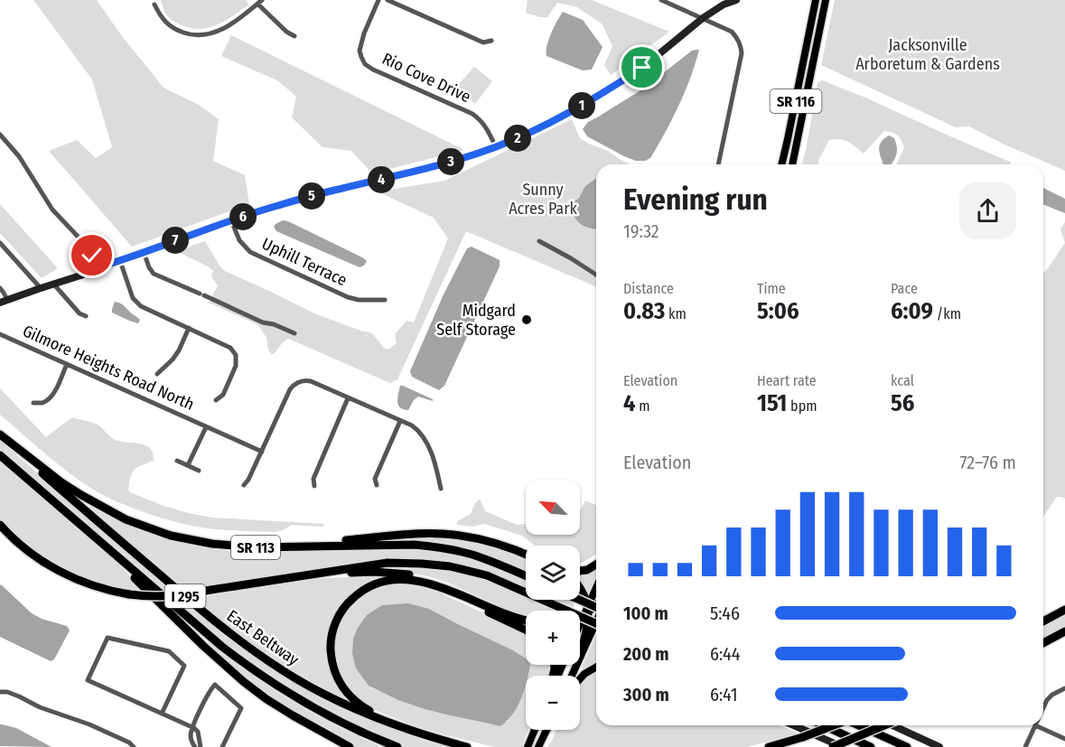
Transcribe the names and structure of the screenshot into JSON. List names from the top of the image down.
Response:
{
  "streets": {
    "highway": ["SR 113", "I 295", "East Beltway"],
    "main road": ["SR 116"],
    "street": ["Rio Cove Drive", "Uphill Terrace", "Gilmore Heights Road North"]
  },
  "crossings": [
    ["SR 113", "East Beltway"]
  ],
  "parks": ["Jacksonville Arboretum & Gardens", "Sunny Acres Park"],
  "places": ["Midgard Self Storage"],
  "north": "top left",
  "page": {
    "pins": [
      "1",
      "2",
      "3",
      "4",
      "5",
      "6",
      "7"
    ],
    "heading": ["Evening run", "19:32"],
    "stats": [
      ["Distance", "0.83 km"],
      ["Time", "5:06"],
      ["Pace", "6:09 /km"],
      ["Elevation", "4 m"],
      ["Heart rate", "151 bpm"],
      ["kcal", "56"]
    ],
    "chart": ["Elevation", "72–76 m"],
    "map_buttons": ["+", "−"],
    "list": [
      {
        "name": "100 m",
        "note": "5:46"
      },
      {
        "name": "200 m",
        "note": "6:44"
      },
      {
        "name": "300 m",
        "note": "6:41"
      }
    ]
  }
}
